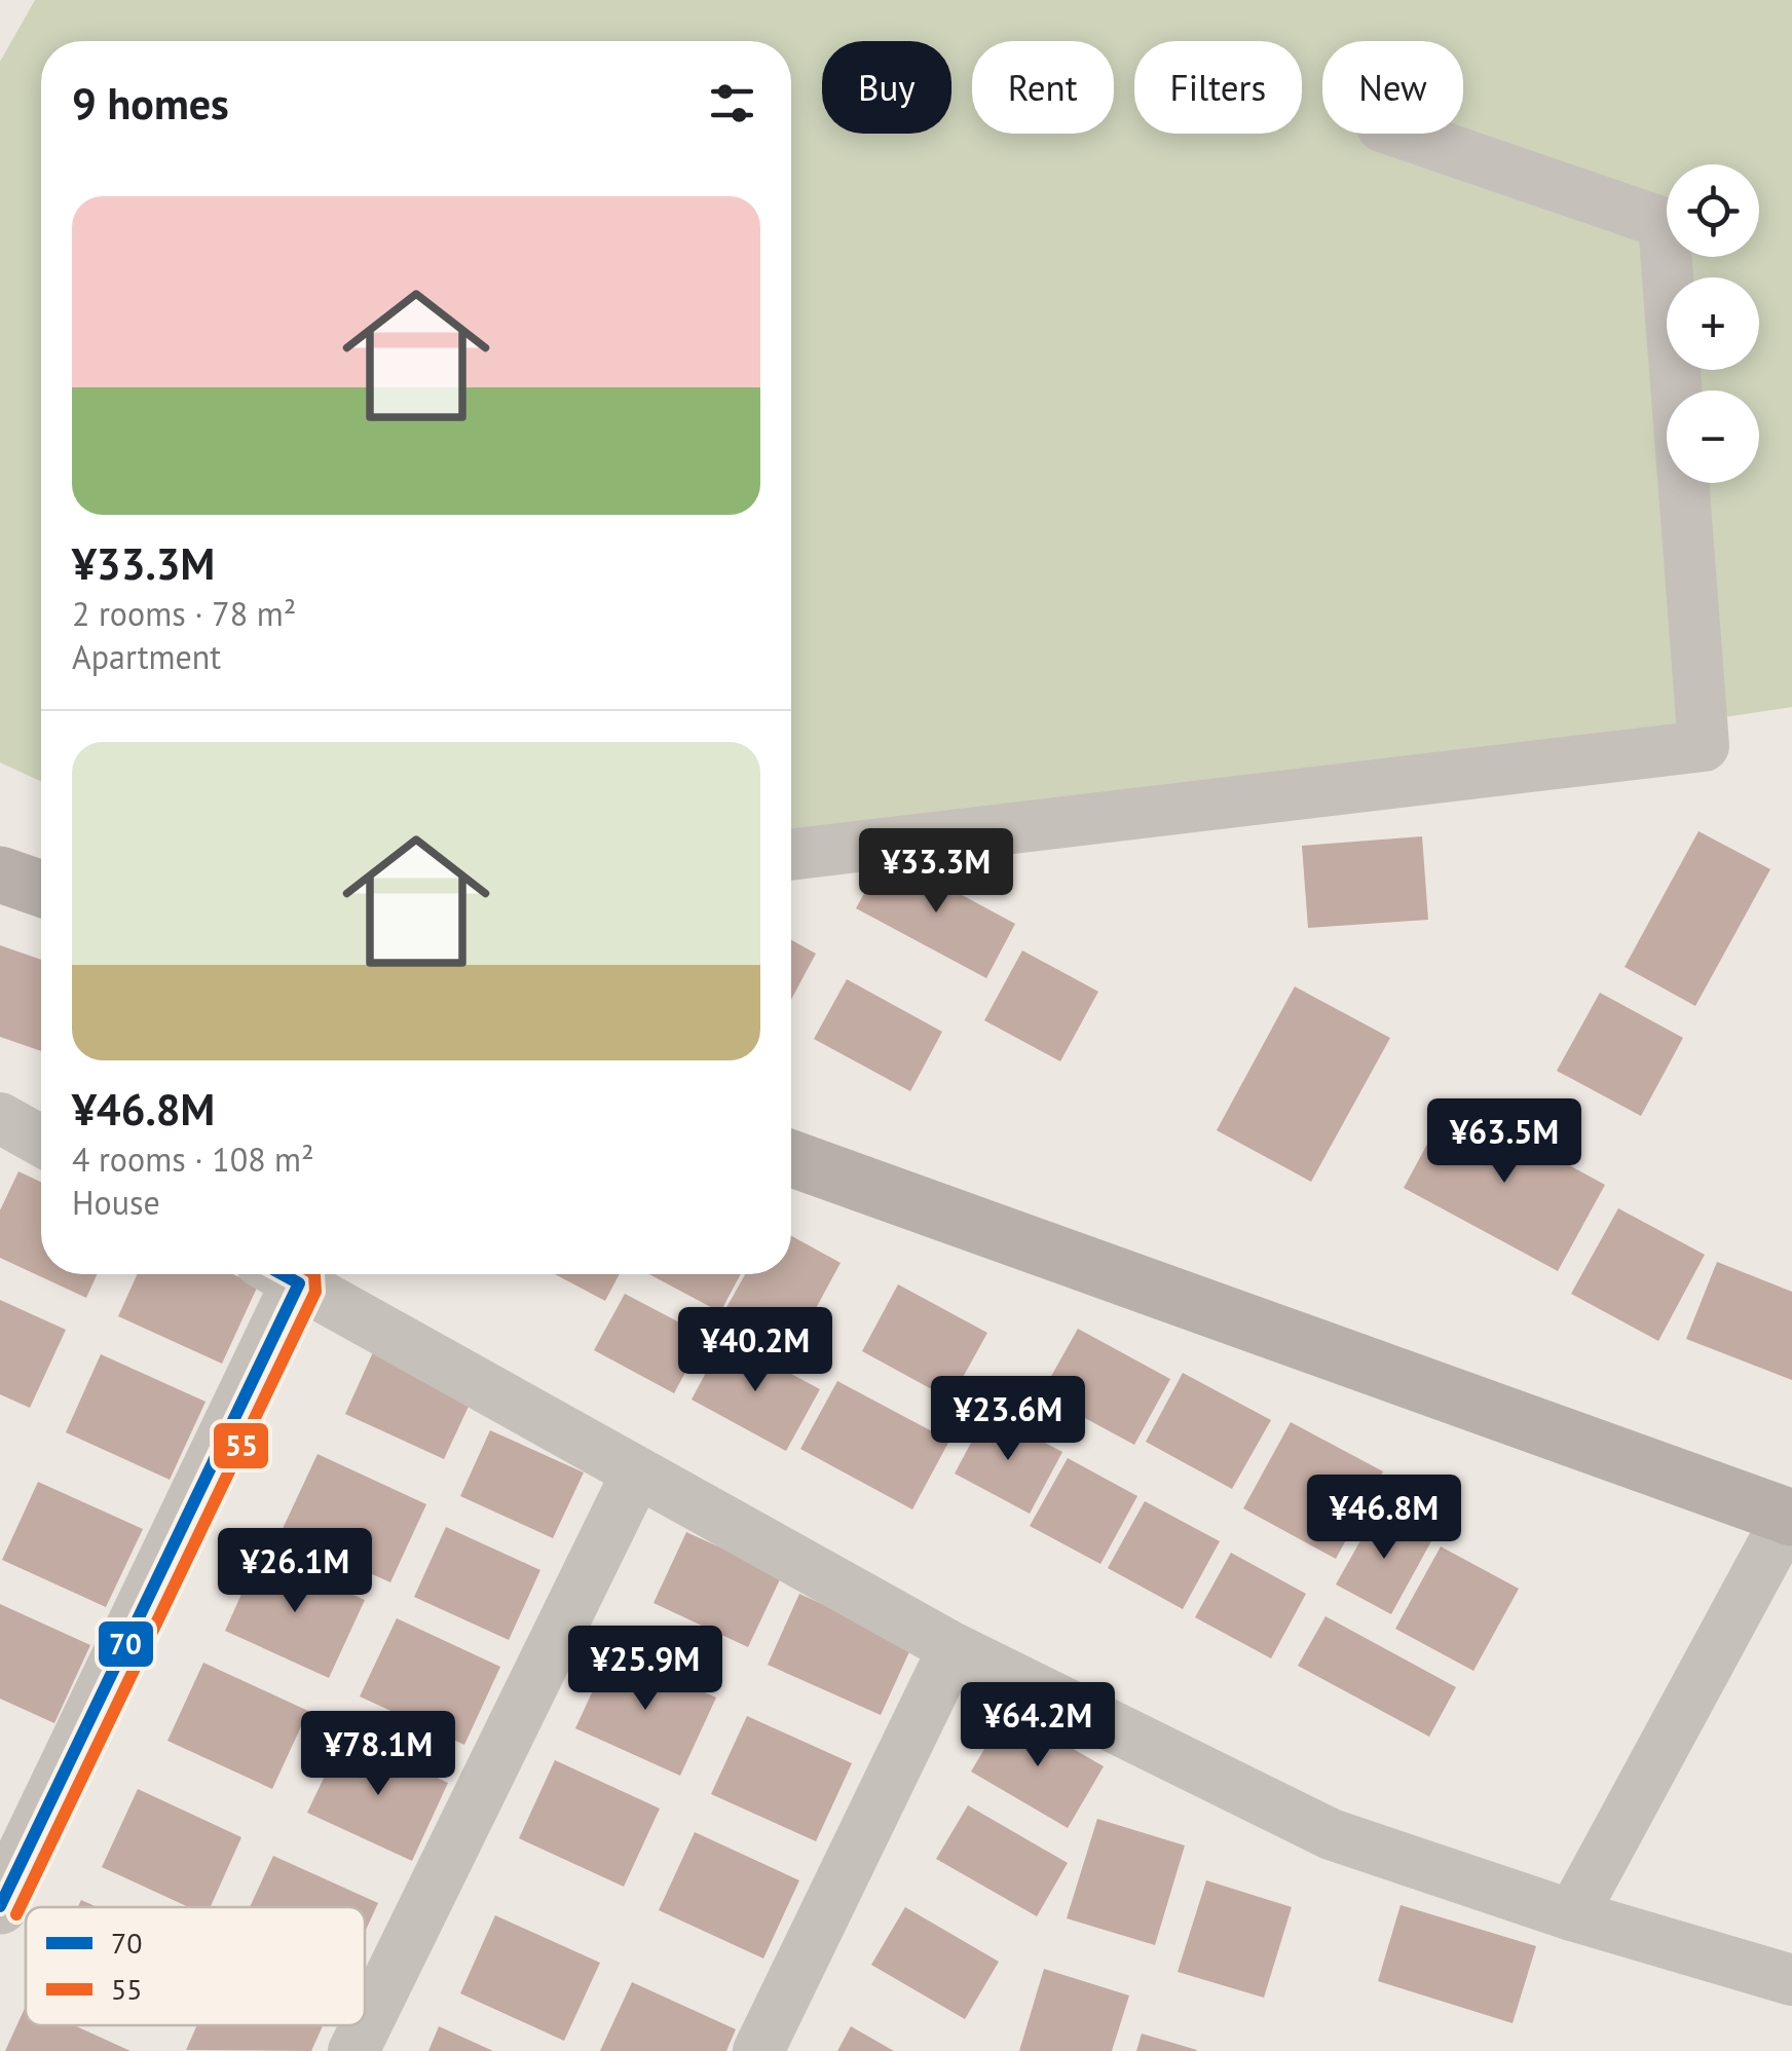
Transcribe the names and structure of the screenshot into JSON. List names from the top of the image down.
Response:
{
  "lines": ["transit line 70", "transit line 55"],
  "legend": ["70", "55"],
  "page": {
    "chip": [
      "Buy",
      "Rent",
      "Filters",
      "New"
    ],
    "heading": "9 homes",
    "map_buttons": ["+", "−"],
    "list": [
      {
        "name": "¥33.3M",
        "note": "2 rooms · 78 m² · Apartment"
      },
      {
        "name": "¥46.8M",
        "note": "4 rooms · 108 m² · House"
      }
    ],
    "price": [
      "¥33.3M",
      "¥63.5M",
      "¥40.2M",
      "¥23.6M",
      "¥46.8M",
      "¥26.1M",
      "¥25.9M",
      "¥64.2M",
      "¥78.1M"
    ]
  }
}
